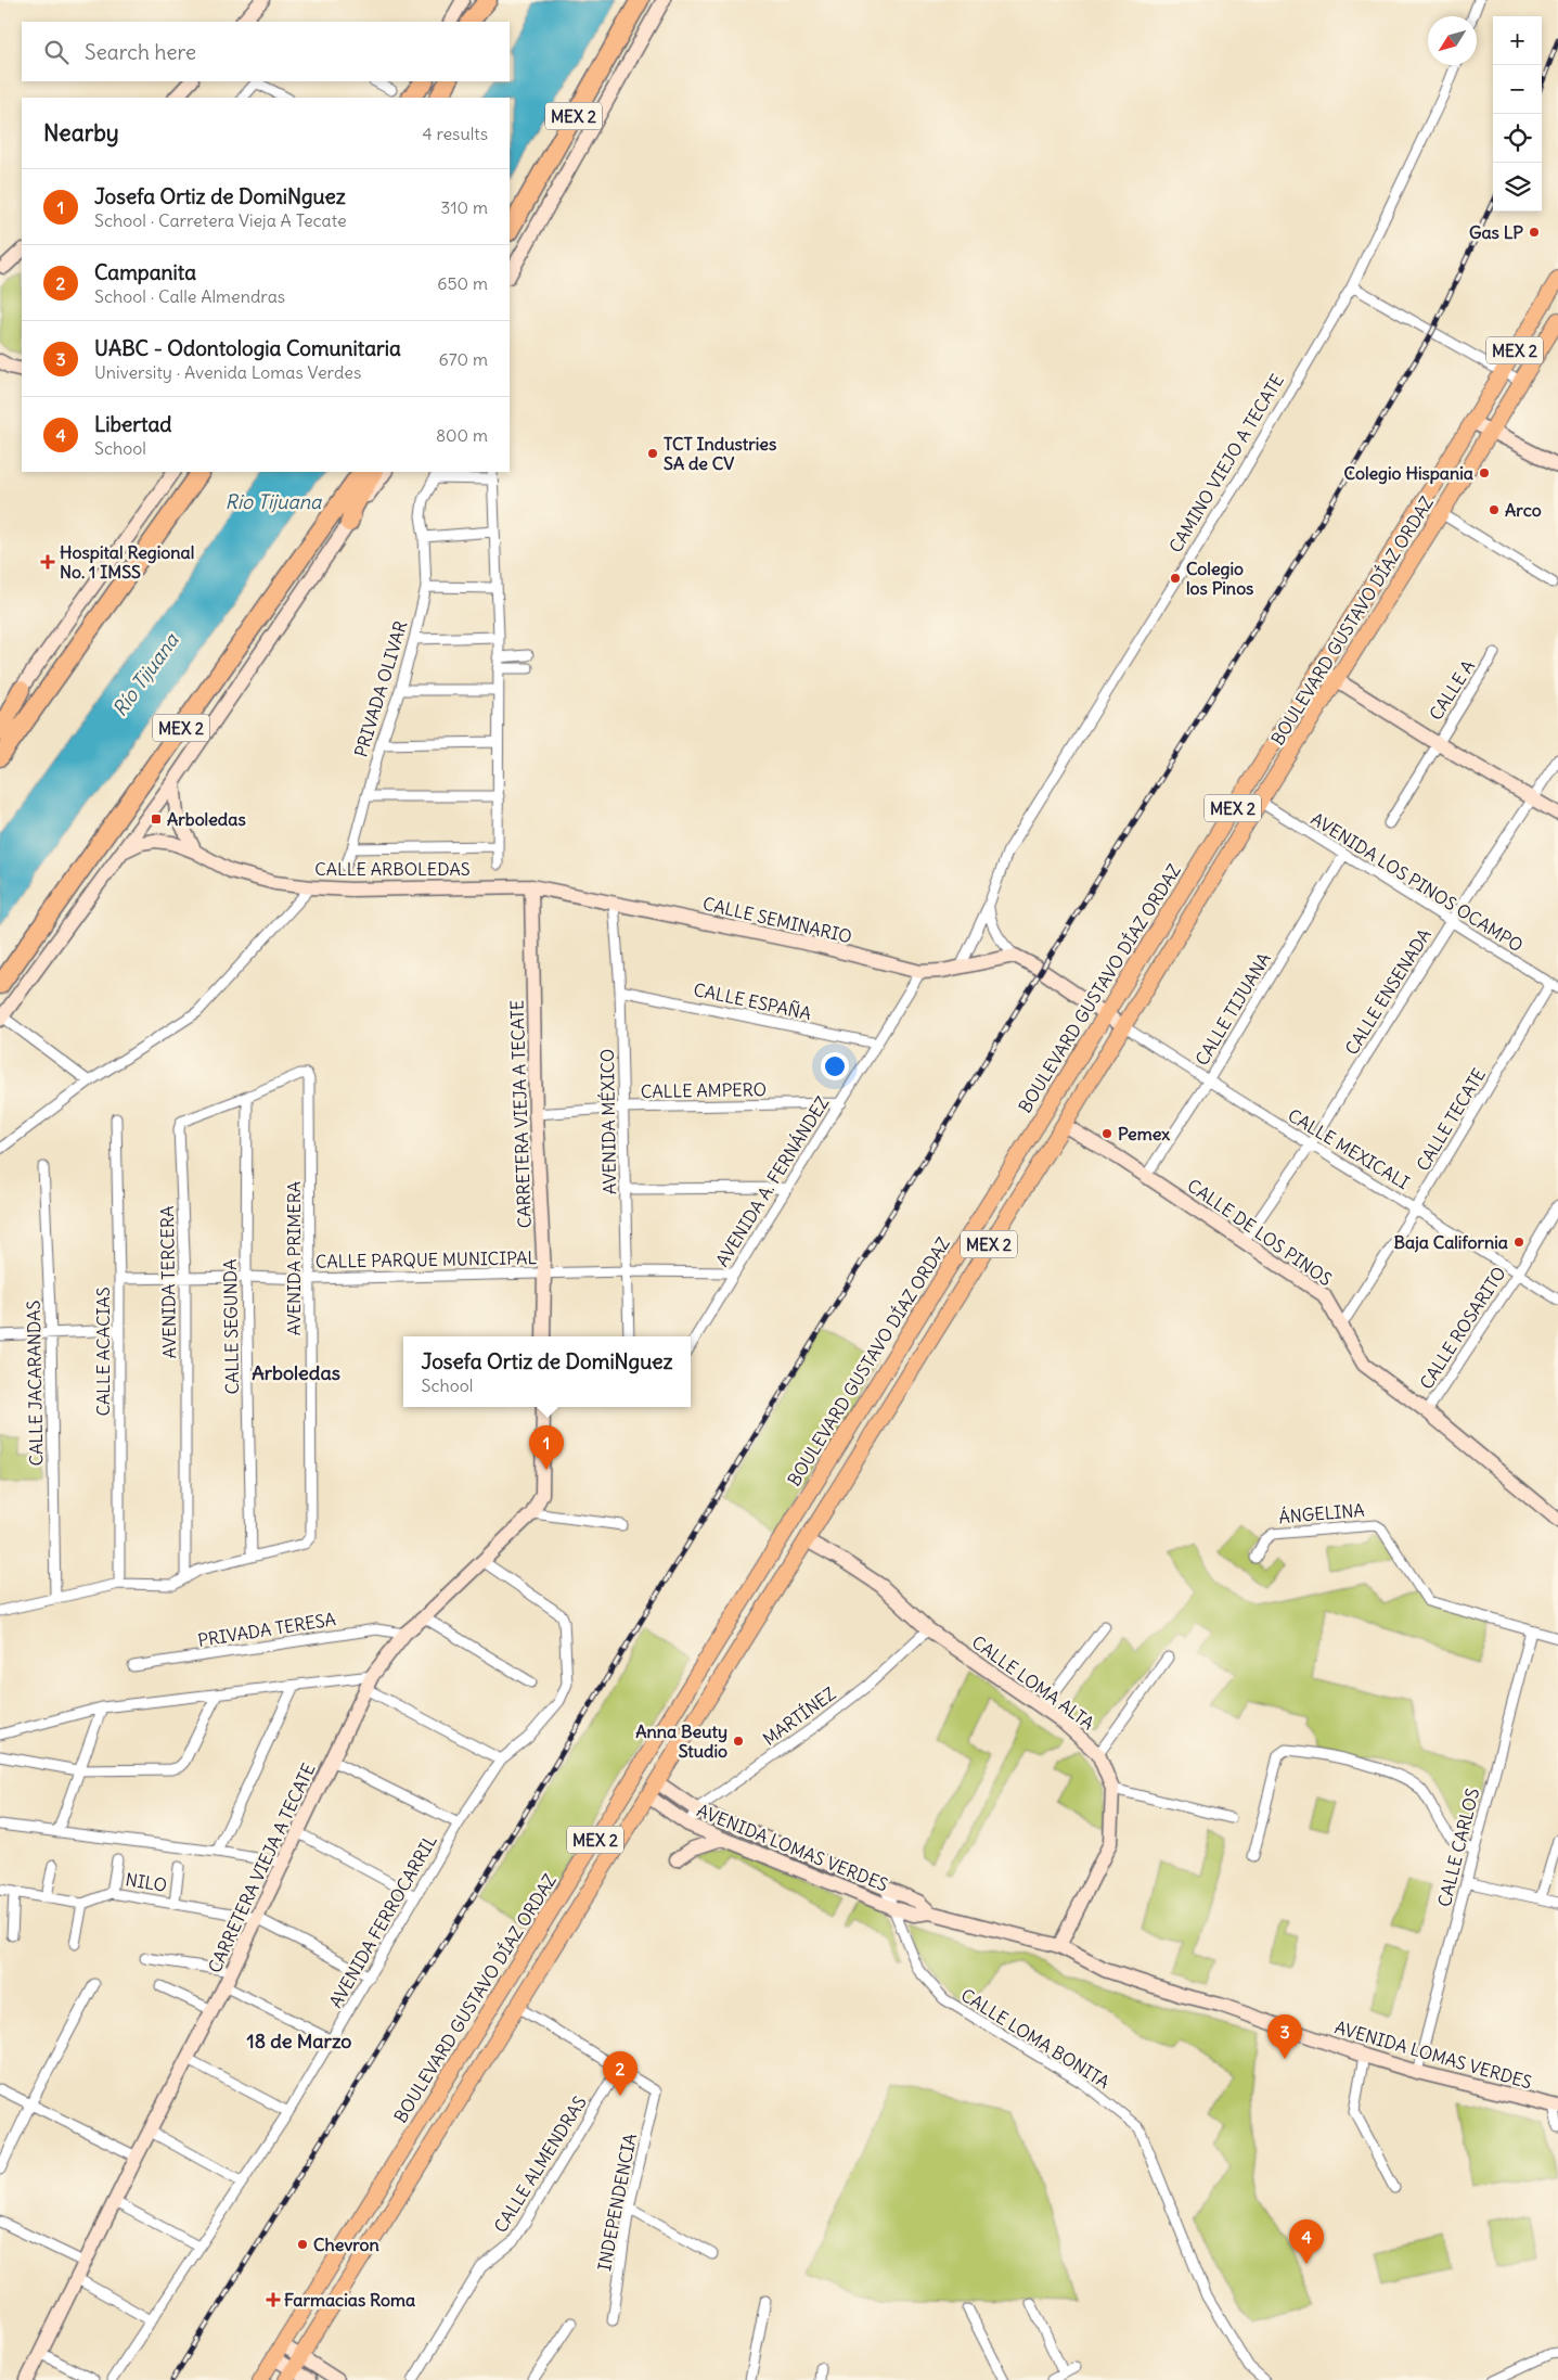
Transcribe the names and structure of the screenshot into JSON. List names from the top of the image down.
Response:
{
  "streets": {
    "highway": ["MEX 2"],
    "main road": ["BOULEVARD GUSTAVO DÍAZ ORDAZ"],
    "street": [
      "CAMINO VIEJO A TECATE",
      "PRIVADA OLIVAR",
      "CALLE A",
      "CALLE ARBOLEDAS",
      "AVENIDA LOS PINOS OCAMPO",
      "CALLE SEMINARIO",
      "CALLE ENSENADA",
      "CALLE ESPAÑA",
      "CALLE TIJUANA",
      "CALLE AMPERO",
      "CARRETERA VIEJA A TECATE",
      "CALLE TECATE",
      "AVENIDA MÉXICO",
      "CALLE MEXICALI",
      "AVENIDA A. FERNÁNDEZ",
      "CALLE DE LOS PINOS",
      "AVENIDA PRIMERA",
      "CALLE PARQUE MUNICIPAL",
      "AVENIDA TERCERA",
      "CALLE SEGUNDA",
      "CALLE ROSARITO",
      "CALLE ACACIAS",
      "CALLE JACARANDAS",
      "ÁNGELINA",
      "PRIVADA TERESA",
      "CALLE LOMA ALTA",
      "MARTÍNEZ",
      "AVENIDA LOMAS VERDES",
      "CALLE CARLOS",
      "NILO",
      "AVENIDA FERROCARRIL",
      "CALLE LOMA BONITA",
      "CALLE ALMENDRAS",
      "INDEPENDENCIA"
    ]
  },
  "crossings": [
    ["CAMINO VIEJO A TECATE", "CALLE SEMINARIO"],
    ["BOULEVARD GUSTAVO DÍAZ ORDAZ", "AVENIDA LOS PINOS OCAMPO"],
    ["BOULEVARD GUSTAVO DÍAZ ORDAZ", "CALLE MEXICALI"],
    ["BOULEVARD GUSTAVO DÍAZ ORDAZ", "CALLE DE LOS PINOS"],
    ["BOULEVARD GUSTAVO DÍAZ ORDAZ", "CALLE LOMA ALTA"],
    ["BOULEVARD GUSTAVO DÍAZ ORDAZ", "AVENIDA LOMAS VERDES"],
    ["CALLE ARBOLEDAS", "CALLE SEMINARIO"],
    ["CALLE ARBOLEDAS", "CARRETERA VIEJA A TECATE"],
    ["AVENIDA LOS PINOS OCAMPO", "CALLE ENSENADA"],
    ["AVENIDA LOS PINOS OCAMPO", "CALLE TIJUANA"],
    ["AVENIDA LOS PINOS OCAMPO", "CALLE TECATE"],
    ["CALLE SEMINARIO", "CARRETERA VIEJA A TECATE"],
    ["CALLE SEMINARIO", "AVENIDA MÉXICO"],
    ["CALLE SEMINARIO", "AVENIDA A. FERNÁNDEZ"],
    ["CALLE ENSENADA", "CALLE MEXICALI"],
    ["CALLE ENSENADA", "CALLE DE LOS PINOS"],
    ["CALLE ESPAÑA", "AVENIDA MÉXICO"],
    ["CALLE ESPAÑA", "AVENIDA A. FERNÁNDEZ"],
    ["CALLE TIJUANA", "CALLE MEXICALI"],
    ["CALLE TIJUANA", "CALLE DE LOS PINOS"],
    ["CALLE AMPERO", "CARRETERA VIEJA A TECATE"],
    ["CALLE AMPERO", "AVENIDA MÉXICO"],
    ["CALLE AMPERO", "AVENIDA A. FERNÁNDEZ"],
    ["CARRETERA VIEJA A TECATE", "CALLE PARQUE MUNICIPAL"],
    ["CARRETERA VIEJA A TECATE", "PRIVADA TERESA"],
    ["CARRETERA VIEJA A TECATE", "NILO"],
    ["CARRETERA VIEJA A TECATE", "AVENIDA FERROCARRIL"],
    ["CALLE TECATE", "CALLE MEXICALI"],
    ["CALLE TECATE", "CALLE DE LOS PINOS"],
    ["AVENIDA MÉXICO", "CALLE PARQUE MUNICIPAL"],
    ["CALLE MEXICALI", "CALLE ROSARITO"],
    ["AVENIDA A. FERNÁNDEZ", "CALLE PARQUE MUNICIPAL"],
    ["CALLE DE LOS PINOS", "CALLE ROSARITO"],
    ["AVENIDA PRIMERA", "CALLE PARQUE MUNICIPAL"],
    ["AVENIDA PRIMERA", "AVENIDA TERCERA"],
    ["AVENIDA PRIMERA", "CALLE SEGUNDA"],
    ["CALLE PARQUE MUNICIPAL", "AVENIDA TERCERA"],
    ["CALLE PARQUE MUNICIPAL", "CALLE SEGUNDA"],
    ["CALLE PARQUE MUNICIPAL", "CALLE ACACIAS"],
    ["AVENIDA TERCERA", "CALLE SEGUNDA"],
    ["ÁNGELINA", "CALLE CARLOS"],
    ["CALLE LOMA ALTA", "MARTÍNEZ"],
    ["CALLE LOMA ALTA", "AVENIDA LOMAS VERDES"],
    ["MARTÍNEZ", "AVENIDA LOMAS VERDES"],
    ["AVENIDA LOMAS VERDES", "CALLE CARLOS"],
    ["AVENIDA LOMAS VERDES", "CALLE LOMA BONITA"],
    ["NILO", "AVENIDA FERROCARRIL"],
    ["CALLE ALMENDRAS", "INDEPENDENCIA"]
  ],
  "districts": ["Arboledas", "18 de Marzo"],
  "water": ["Rio Tijuana", "Río Tijuana"],
  "places": {
    "other": [
      "Gas LP",
      "TCT Industries SA de CV",
      "Colegio Hispania",
      "Arco",
      "Colegio los Pinos",
      "Pemex",
      "Baja California",
      "Anna Beuty Studio",
      "Chevron"
    ],
    "health": ["Hospital Regional No. 1 IMSS", "Farmacias Roma"],
    "transit": ["Arboledas"]
  },
  "north": "bottom left",
  "page": {
    "map_buttons": ["+", "−"],
    "search": "Search here",
    "heading": ["Nearby", "4 results"],
    "list": [
      {
        "mark": "1",
        "name": "Josefa Ortiz de DomiNguez",
        "note": "School · Carretera Vieja A Tecate",
        "value": "310 m"
      },
      {
        "mark": "2",
        "name": "Campanita",
        "note": "School · Calle Almendras",
        "value": "650 m"
      },
      {
        "mark": "3",
        "name": "UABC - Odontologia Comunitaria",
        "note": "University · Avenida Lomas Verdes",
        "value": "670 m"
      },
      {
        "mark": "4",
        "name": "Libertad",
        "note": "School",
        "value": "800 m"
      }
    ],
    "popup": ["Josefa Ortiz de DomiNguez", "School"],
    "pins": [
      "1",
      "3",
      "2",
      "4"
    ]
  }
}
